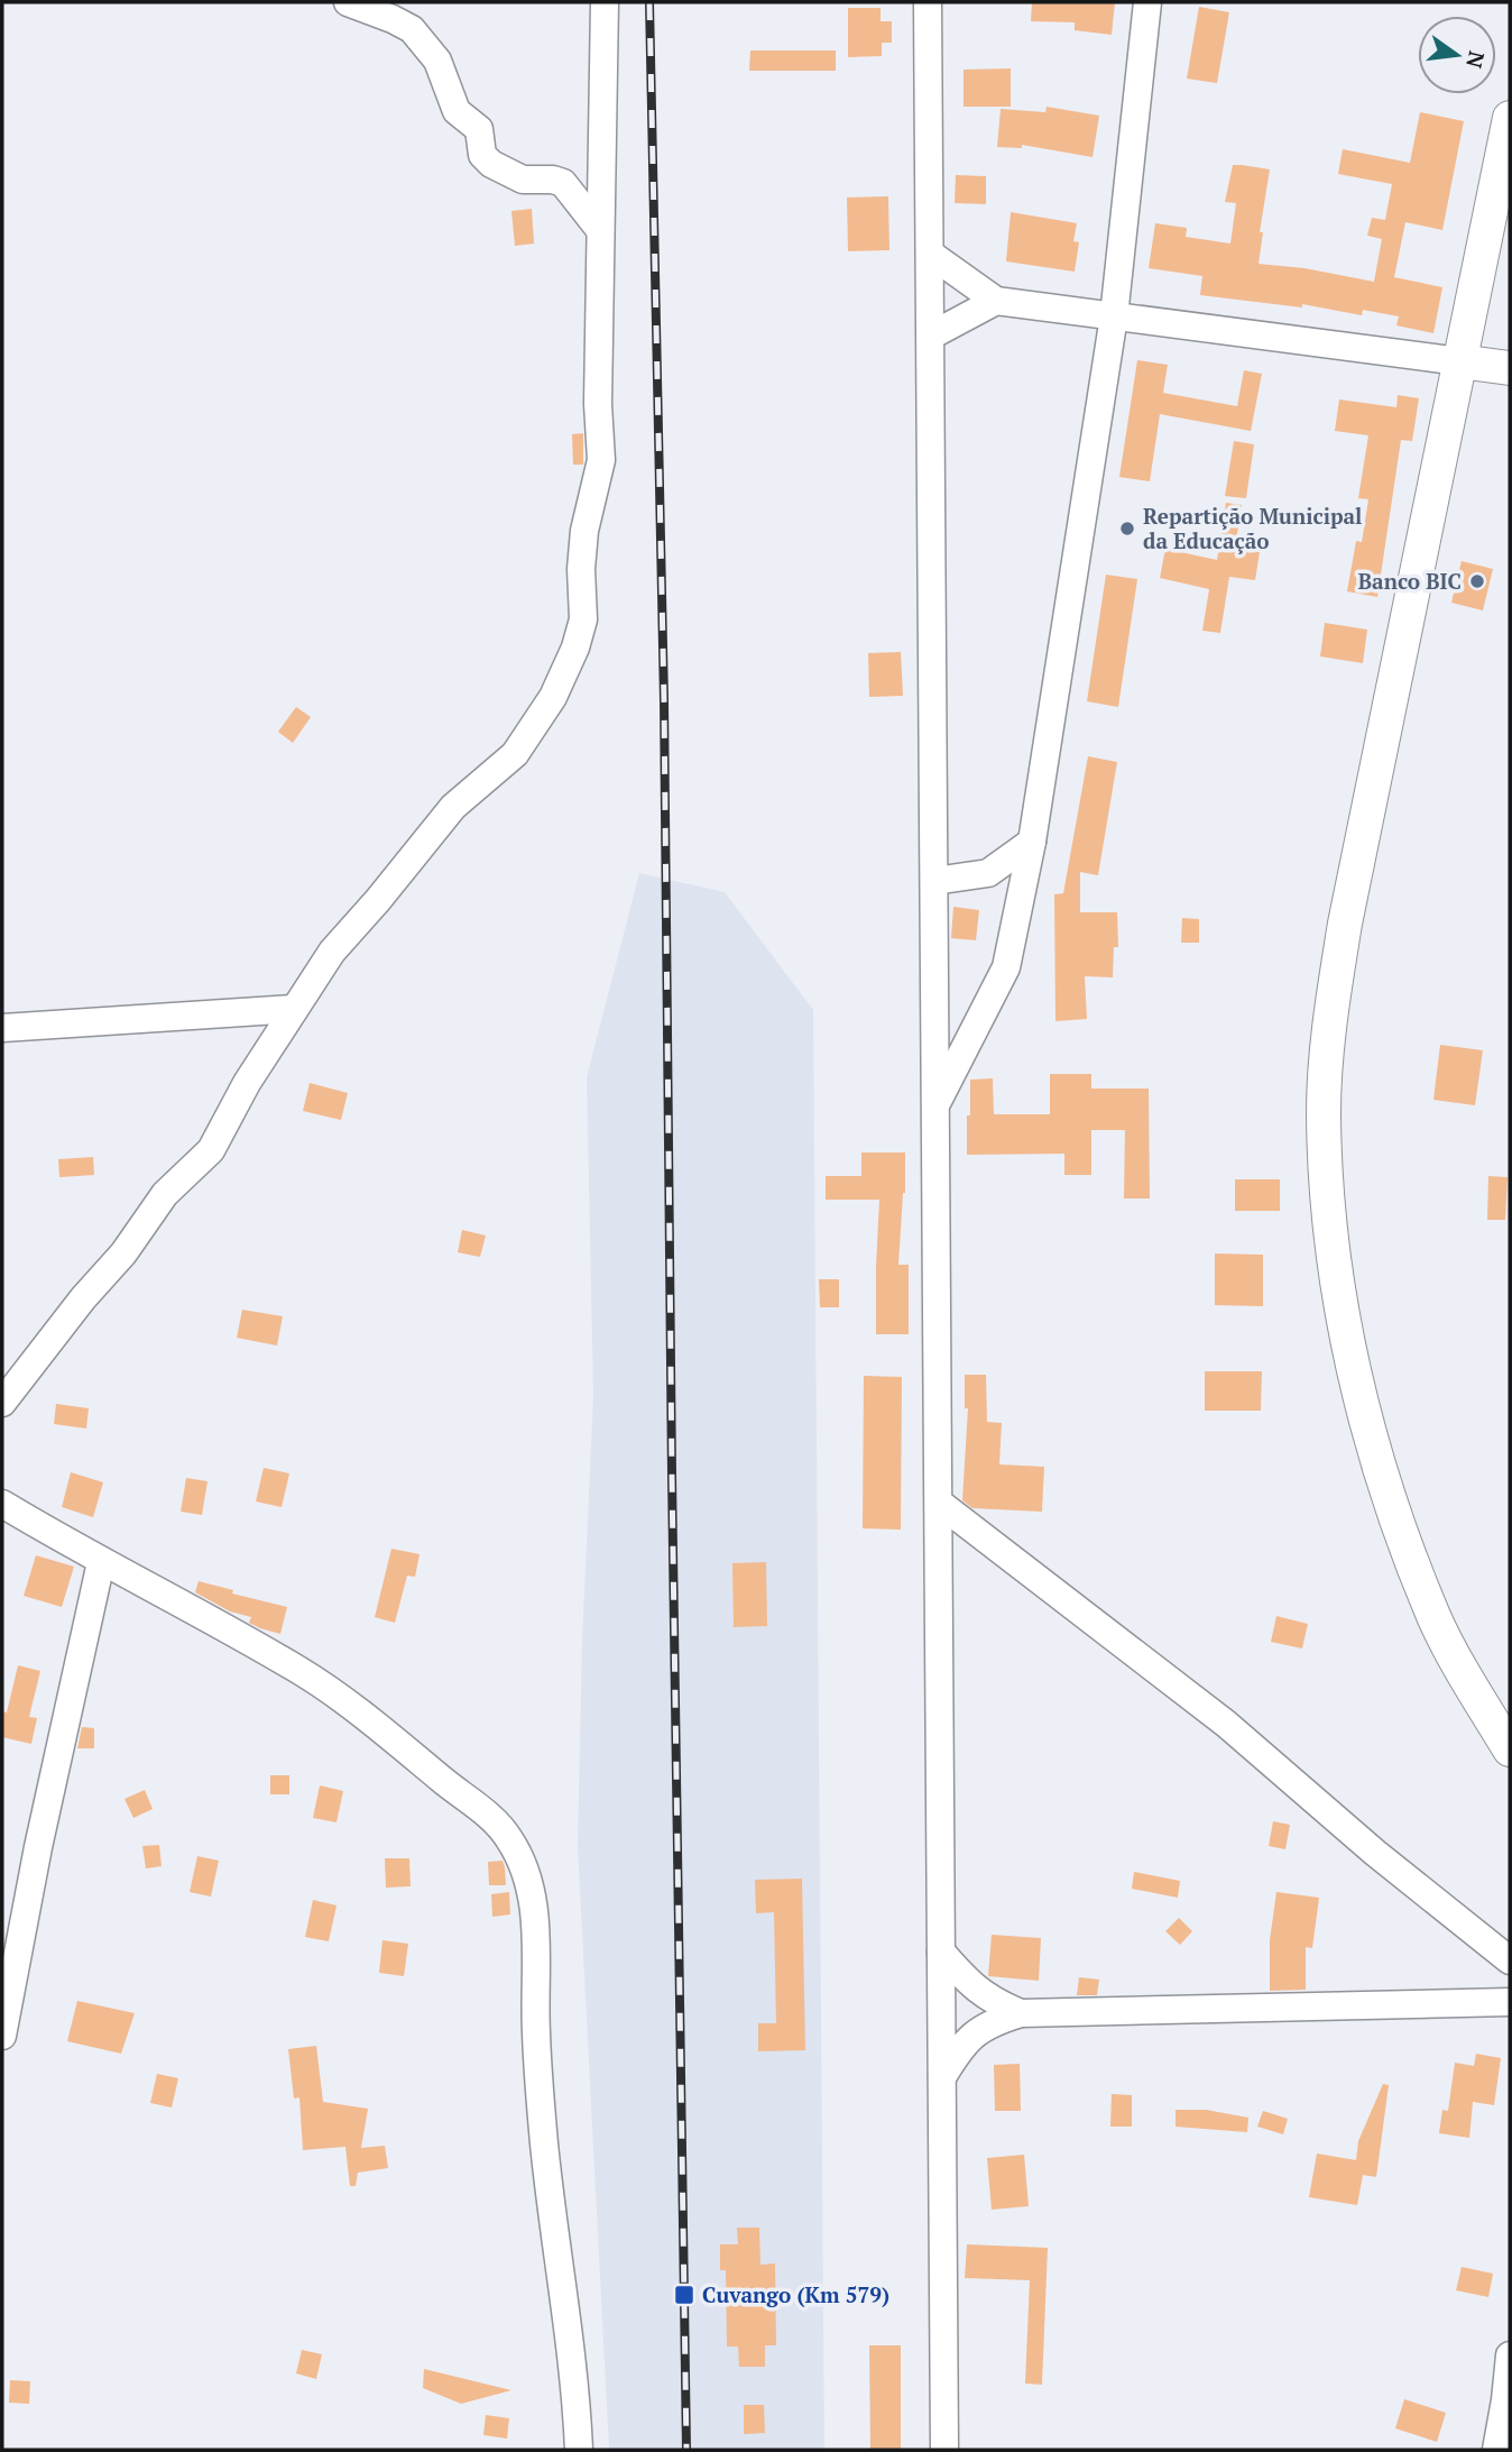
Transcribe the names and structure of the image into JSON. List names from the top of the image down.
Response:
{
  "places": {
    "other": ["Repartição Municipal da Educação", "Banco BIC"],
    "transit": ["Cuvango (Km 579)"]
  },
  "north": "right"
}
